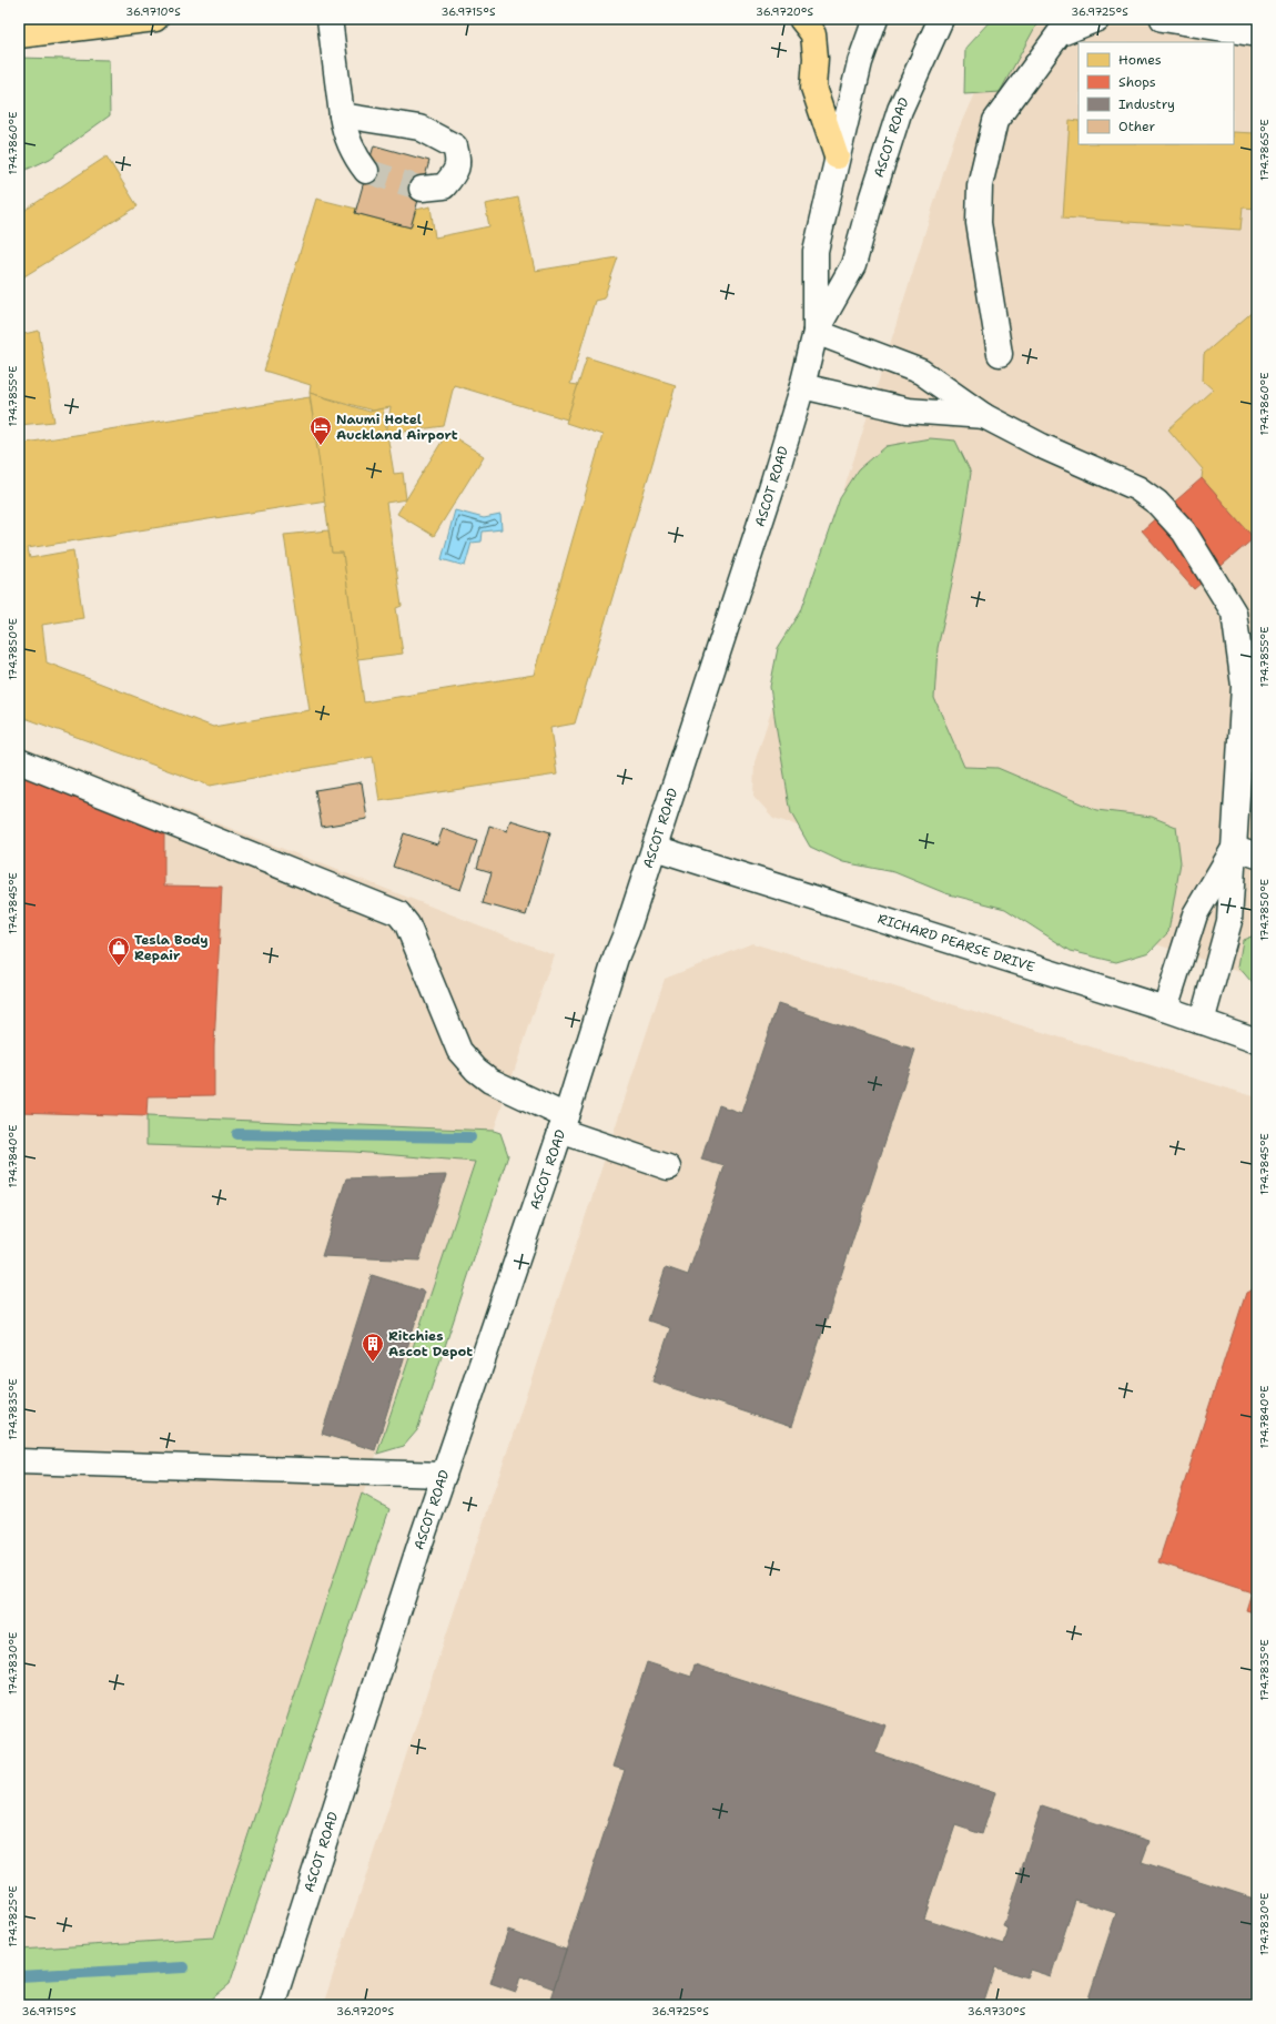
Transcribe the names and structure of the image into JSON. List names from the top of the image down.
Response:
{
  "streets": {
    "street": ["ASCOT ROAD", "RICHARD PEARSE DRIVE"]
  },
  "crossings": [
    ["ASCOT ROAD", "RICHARD PEARSE DRIVE"]
  ],
  "places": {
    "hotel": ["Naumi Hotel Auckland Airport"],
    "shop": ["Tesla Body Repair"],
    "building": ["Ritchies Ascot Depot"]
  },
  "legend": [
    "Homes",
    "Shops",
    "Industry",
    "Other"
  ],
  "coordinates": [
    "36.9710°S",
    "36.9715°S",
    "36.9720°S",
    "36.9725°S",
    "174.7860°E",
    "174.7865°E",
    "174.7855°E",
    "174.7850°E",
    "174.7845°E",
    "174.7840°E",
    "174.7835°E",
    "174.7830°E",
    "174.7825°E",
    "36.9730°S"
  ]
}
